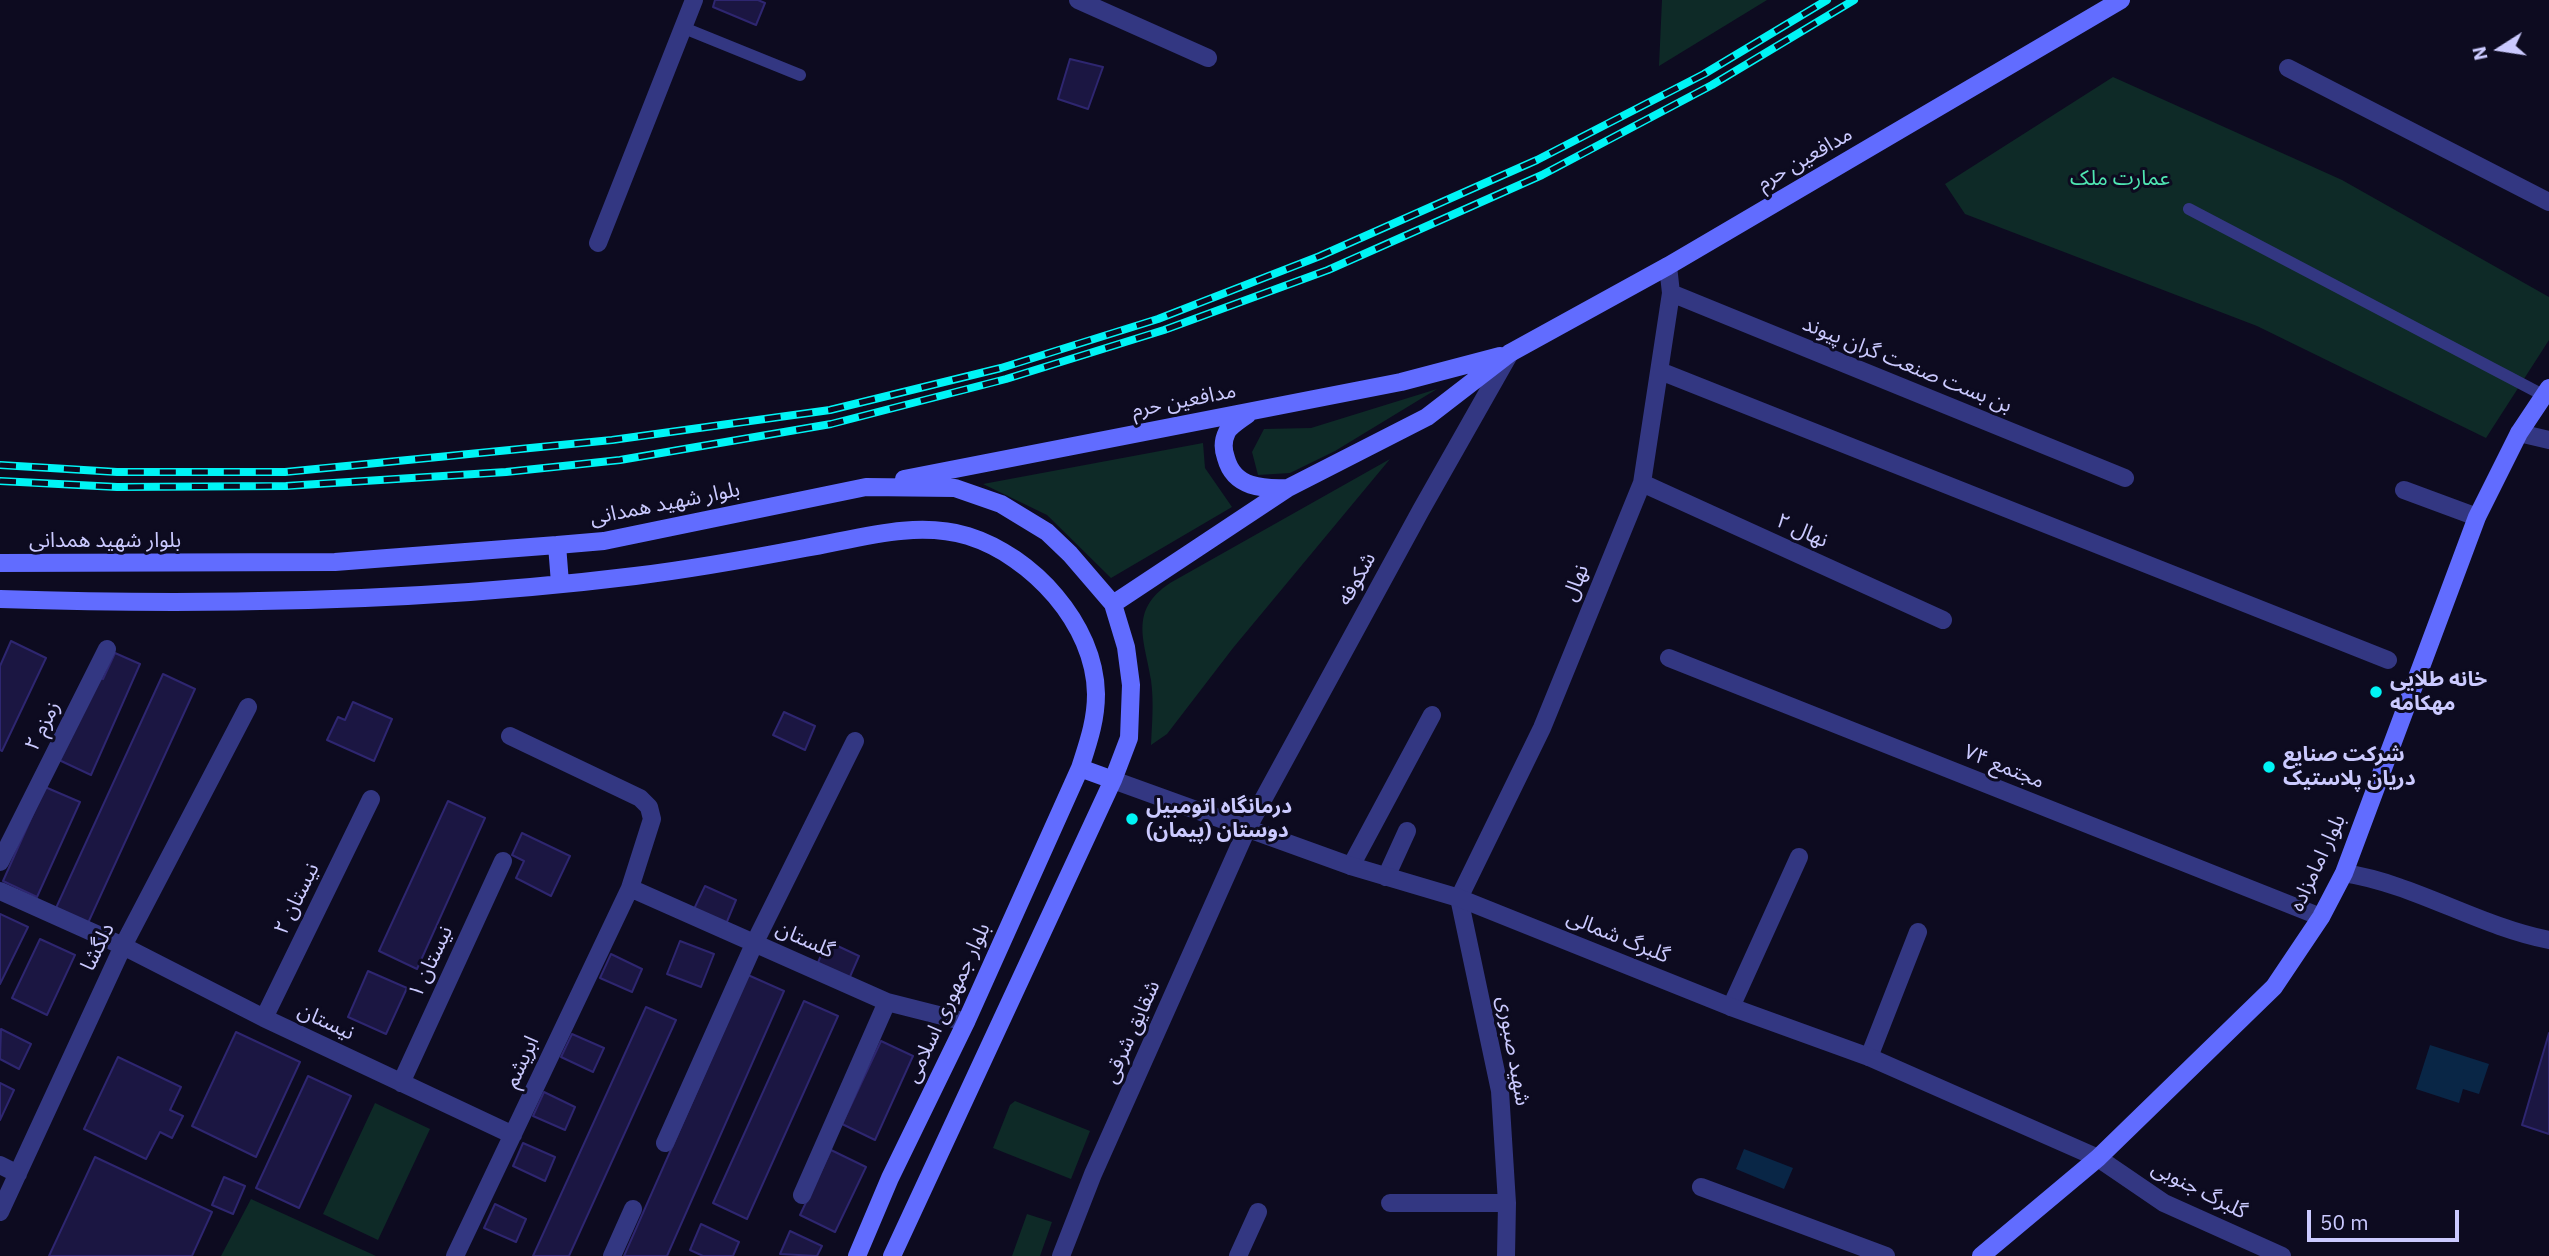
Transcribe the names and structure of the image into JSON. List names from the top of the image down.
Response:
{
  "streets": {
    "main road": [
      "مدافعین حرم",
      "بلوار شهید همدانی",
      "بلوار امامزاده",
      "بلوار جمهوری اسلامی"
    ],
    "street": [
      "بن بست صنعت گران پیوند",
      "نهال ۲",
      "شکوفه",
      "نهال",
      "زمزم ۲",
      "مجتمع ۷۴",
      "نیستان ۲",
      "گلبرگ شمالی",
      "گلستان",
      "دلگشا",
      "نیستان ۱",
      "نیستان",
      "شقایق شرقی",
      "شهید صبوری",
      "ابریشم",
      "گلبرگ جنوبی"
    ]
  },
  "crossings": [
    ["مدافعین حرم", "بلوار شهید همدانی"],
    ["مدافعین حرم", "شکوفه"],
    ["مدافعین حرم", "نهال"],
    ["بن بست صنعت گران پیوند", "نهال"],
    ["بلوار شهید همدانی", "گلبرگ شمالی"],
    ["نهال ۲", "نهال"],
    ["شکوفه", "گلبرگ شمالی"],
    ["شکوفه", "شقایق شرقی"],
    ["نهال", "گلبرگ شمالی"],
    ["نهال", "شهید صبوری"],
    ["مجتمع ۷۴", "بلوار امامزاده"],
    ["بلوار امامزاده", "گلبرگ شمالی"],
    ["بلوار امامزاده", "گلبرگ جنوبی"],
    ["نیستان ۲", "نیستان"],
    ["گلبرگ شمالی", "شقایق شرقی"],
    ["گلبرگ شمالی", "شهید صبوری"],
    ["گلبرگ شمالی", "گلبرگ جنوبی"],
    ["گلستان", "بلوار جمهوری اسلامی"],
    ["گلستان", "ابریشم"],
    ["دلگشا", "نیستان"],
    ["نیستان ۱", "نیستان"],
    ["نیستان", "ابریشم"]
  ],
  "parks": ["عمارت ملک"],
  "places": ["خانه طلایی مهکامه", "شرکت صنایع دریان پلاستیک", "درمانگاه اتومبیل دوستان (پیمان)"],
  "scale_bar": "50 m",
  "north": "left"
}
